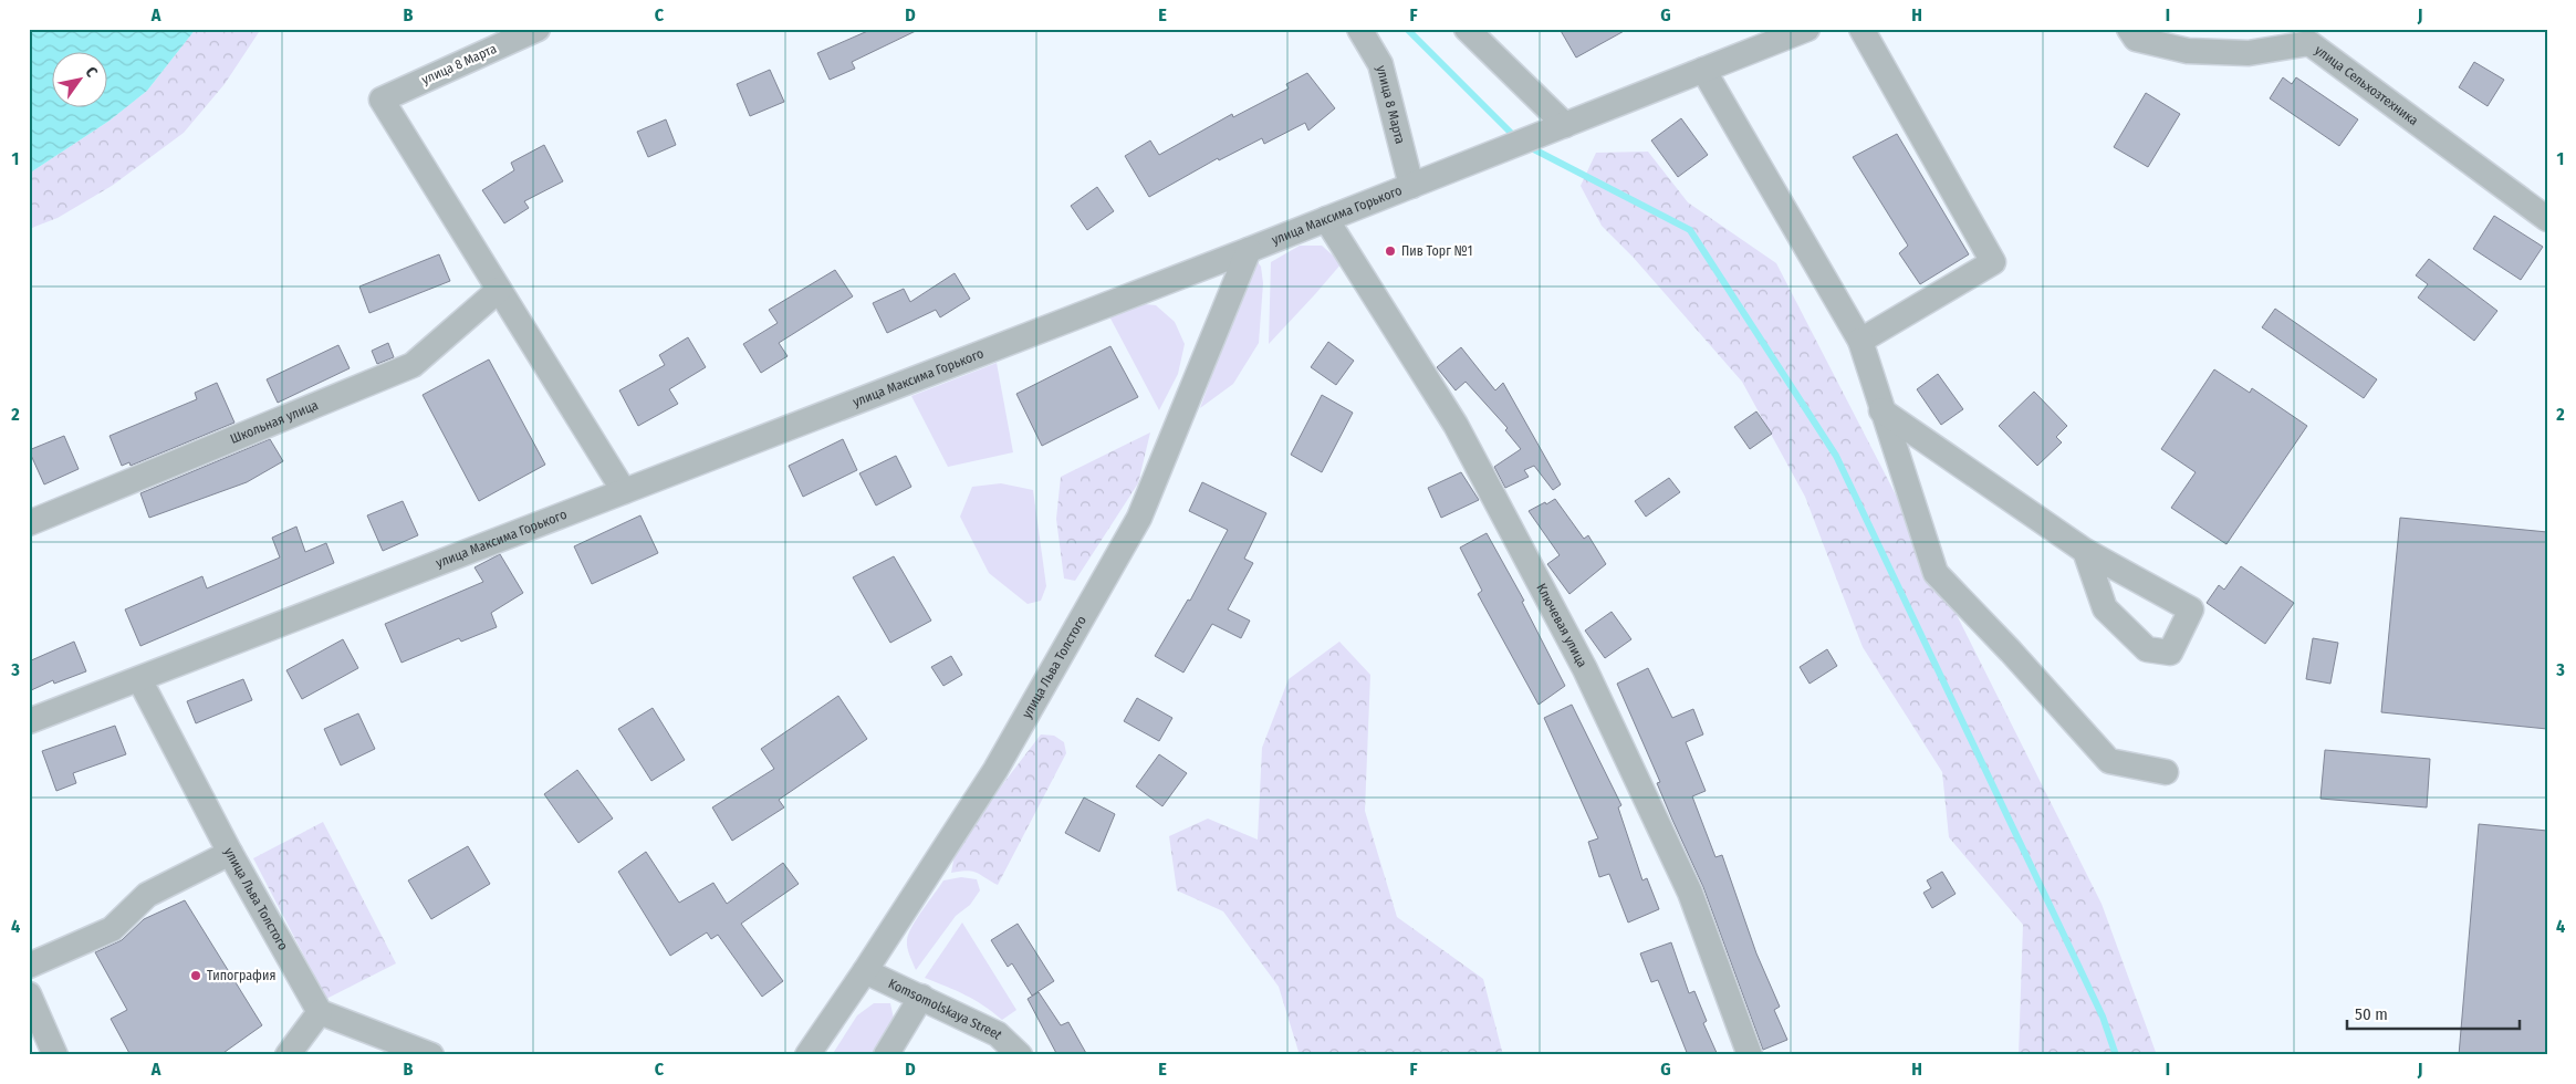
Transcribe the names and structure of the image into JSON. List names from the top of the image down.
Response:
{
  "streets": {
    "street": [
      "улица 8 Марта",
      "улица Сельхозтехника",
      "улица Максима Горького",
      "Школьная улица",
      "Ключевая улица",
      "улица Льва Толстого",
      "Komsomolskaya Street"
    ]
  },
  "crossings": [
    ["улица 8 Марта", "улица Максима Горького"],
    ["улица 8 Марта", "Школьная улица"],
    ["улица Максима Горького", "Ключевая улица"],
    ["улица Максима Горького", "улица Льва Толстого"],
    ["улица Льва Толстого", "Komsomolskaya Street"]
  ],
  "places": ["Пив Торг №1", "Типография"],
  "scale_bar": "50 m",
  "north": "top right",
  "grid": {
    "columns": [
      "A",
      "B",
      "C",
      "D",
      "E",
      "F",
      "G",
      "H",
      "I",
      "J"
    ],
    "rows": [
      "1",
      "2",
      "3",
      "4"
    ]
  }
}
